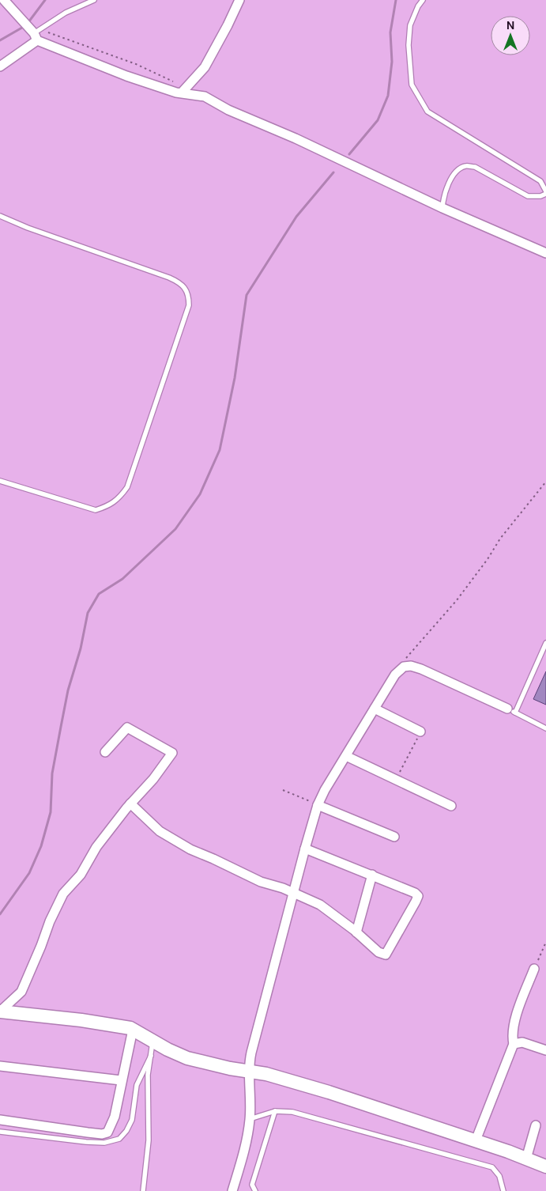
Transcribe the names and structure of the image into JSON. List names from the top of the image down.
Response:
{
  "north": "top"
}
